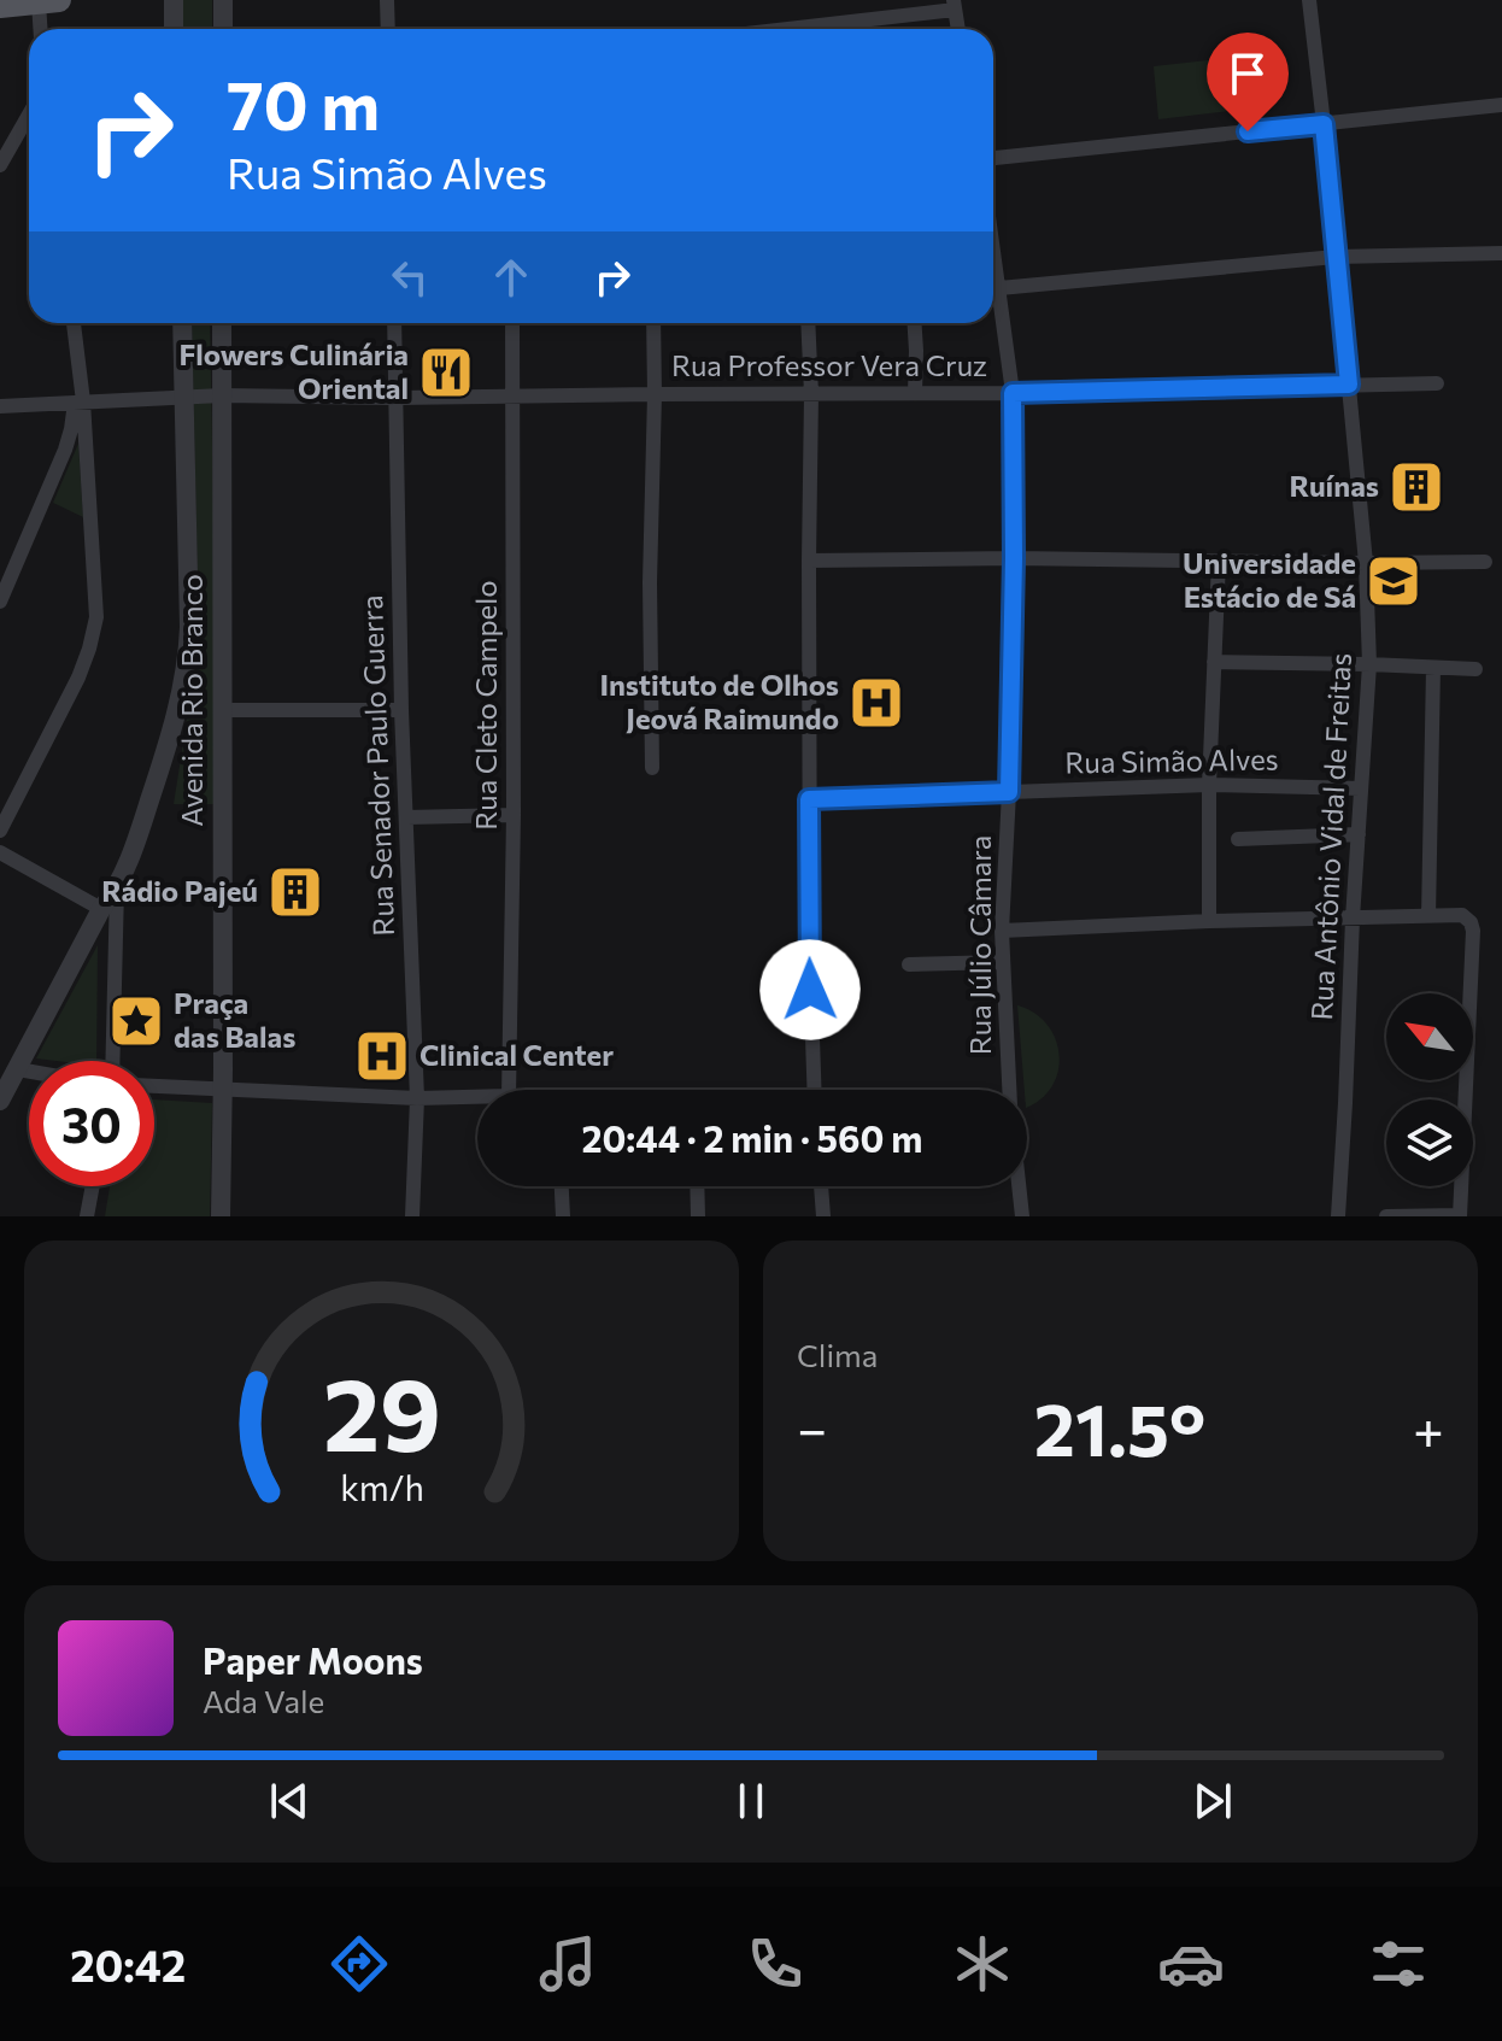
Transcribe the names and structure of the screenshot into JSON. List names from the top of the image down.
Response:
{
  "streets": {
    "street": [
      "Rua Professor Vera Cruz",
      "Avenida Rio Branco",
      "Rua Cleto Campelo",
      "Rua Simão Alves",
      "Rua Senador Paulo Guerra",
      "Rua Antônio Vidal de Freitas",
      "Rua Júlio Câmara"
    ]
  },
  "crossings": [
    ["Rua Professor Vera Cruz", "Avenida Rio Branco"],
    ["Rua Professor Vera Cruz", "Rua Cleto Campelo"],
    ["Rua Professor Vera Cruz", "Rua Senador Paulo Guerra"],
    ["Rua Professor Vera Cruz", "Rua Antônio Vidal de Freitas"],
    ["Rua Professor Vera Cruz", "Rua Júlio Câmara"],
    ["Rua Simão Alves", "Rua Antônio Vidal de Freitas"],
    ["Rua Simão Alves", "Rua Júlio Câmara"]
  ],
  "places": {
    "restaurant": ["Flowers Culinária Oriental"],
    "building": ["Ruínas", "Rádio Pajeú"],
    "school or university": ["Universidade Estácio de Sá"],
    "hospital": ["Instituto de Olhos Jeová Raimundo", "Clinical Center"],
    "place": ["Praça das Balas"]
  },
  "north": "top left",
  "page": {
    "turn": ["70 m", "Rua Simão Alves"],
    "limit": "30",
    "trip": "20:44 · 2 min · 560 m",
    "tile": "Clima",
    "heat": ["−", "21.5°", "+"],
    "song": ["Paper Moons", "Ada Vale"],
    "tabs": "20:42",
    "gauge": ["29", "km/h"]
  }
}
